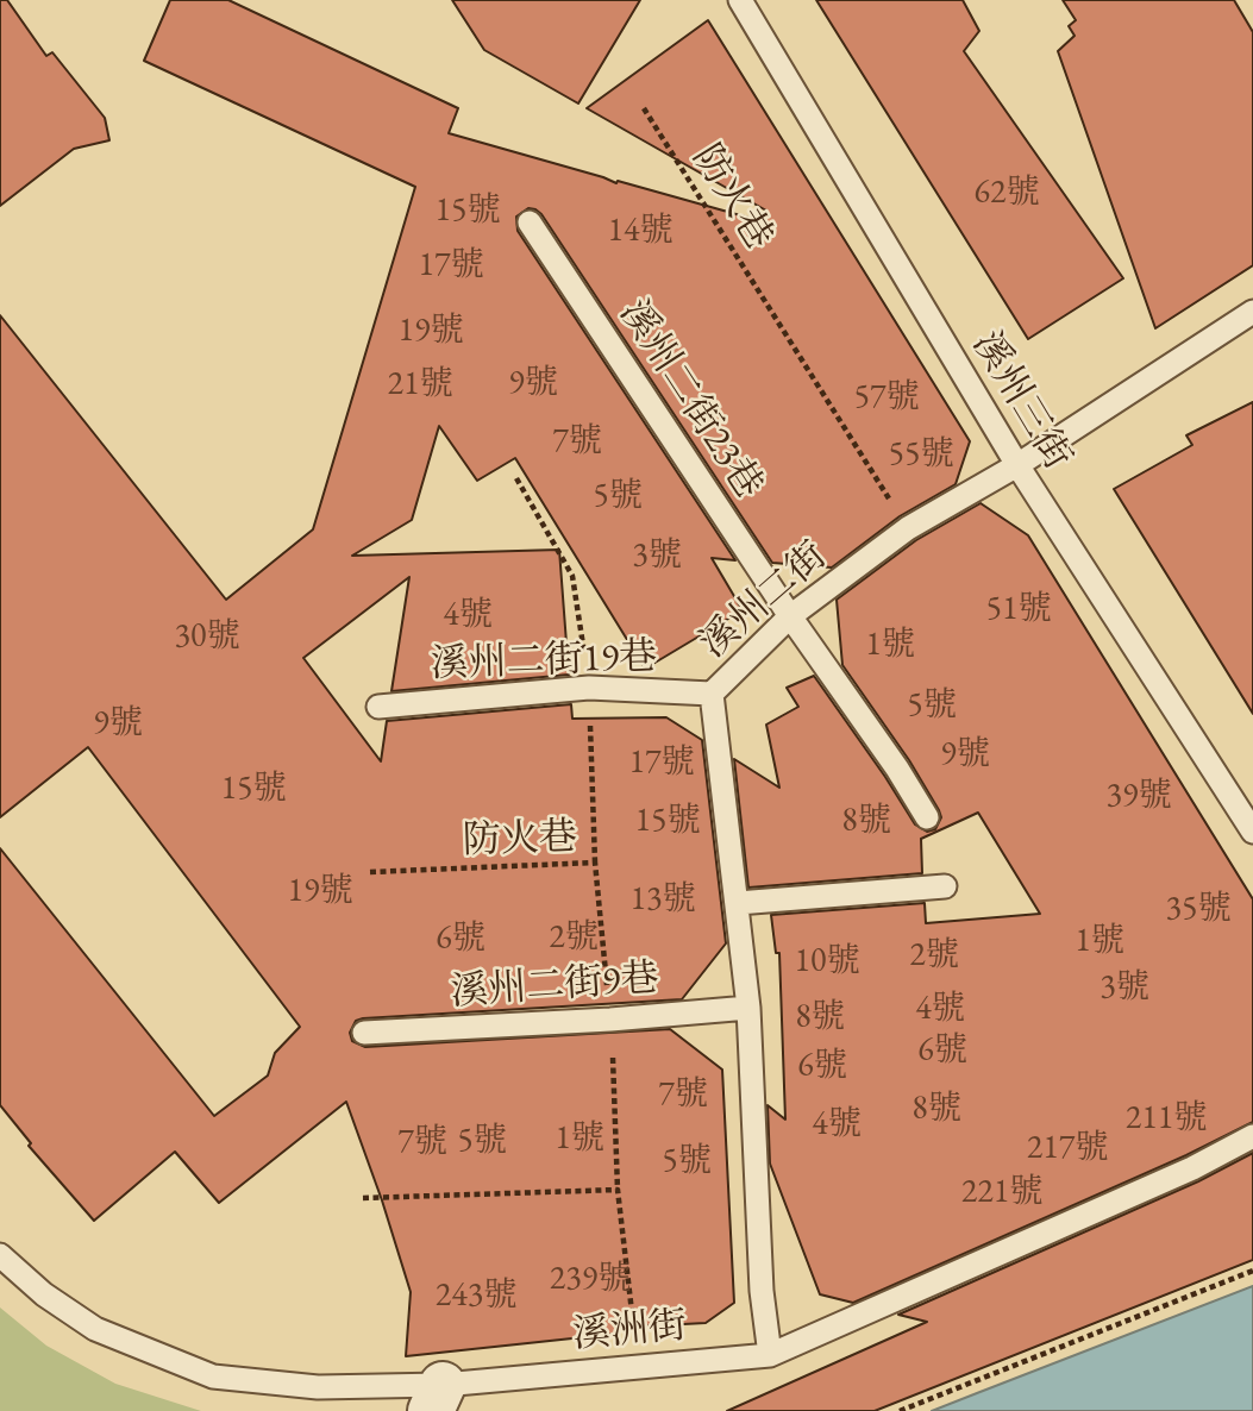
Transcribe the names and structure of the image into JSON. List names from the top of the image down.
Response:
{
  "streets": {
    "lane": [
      "溪州二街23巷",
      "溪州三街",
      "溪州二街",
      "溪州二街19巷",
      "溪州二街9巷",
      "溪洲街"
    ],
    "path": ["防火巷"]
  },
  "crossings": [
    ["防火巷", "溪州二街"],
    ["防火巷", "溪州二街9巷"],
    ["防火巷", "溪洲街"],
    ["溪州二街23巷", "溪州二街"],
    ["溪州三街", "溪州二街"],
    ["溪州二街", "溪州二街19巷"],
    ["溪州二街", "溪州二街9巷"],
    ["溪州二街", "溪洲街"]
  ],
  "house_numbers": [
    "62號",
    "15號",
    "14號",
    "17號",
    "19號",
    "9號",
    "21號",
    "57號",
    "7號",
    "55號",
    "5號",
    "3號",
    "51號",
    "4號",
    "30號",
    "1號",
    "5號",
    "9號",
    "9號",
    "17號",
    "15號",
    "39號",
    "15號",
    "8號",
    "19號",
    "13號",
    "35號",
    "2號",
    "6號",
    "1號",
    "2號",
    "10號",
    "3號",
    "4號",
    "8號",
    "6號",
    "6號",
    "7號",
    "8號",
    "211號",
    "4號",
    "1號",
    "5號",
    "7號",
    "217號",
    "5號",
    "221號",
    "239號",
    "243號"
  ]
}
